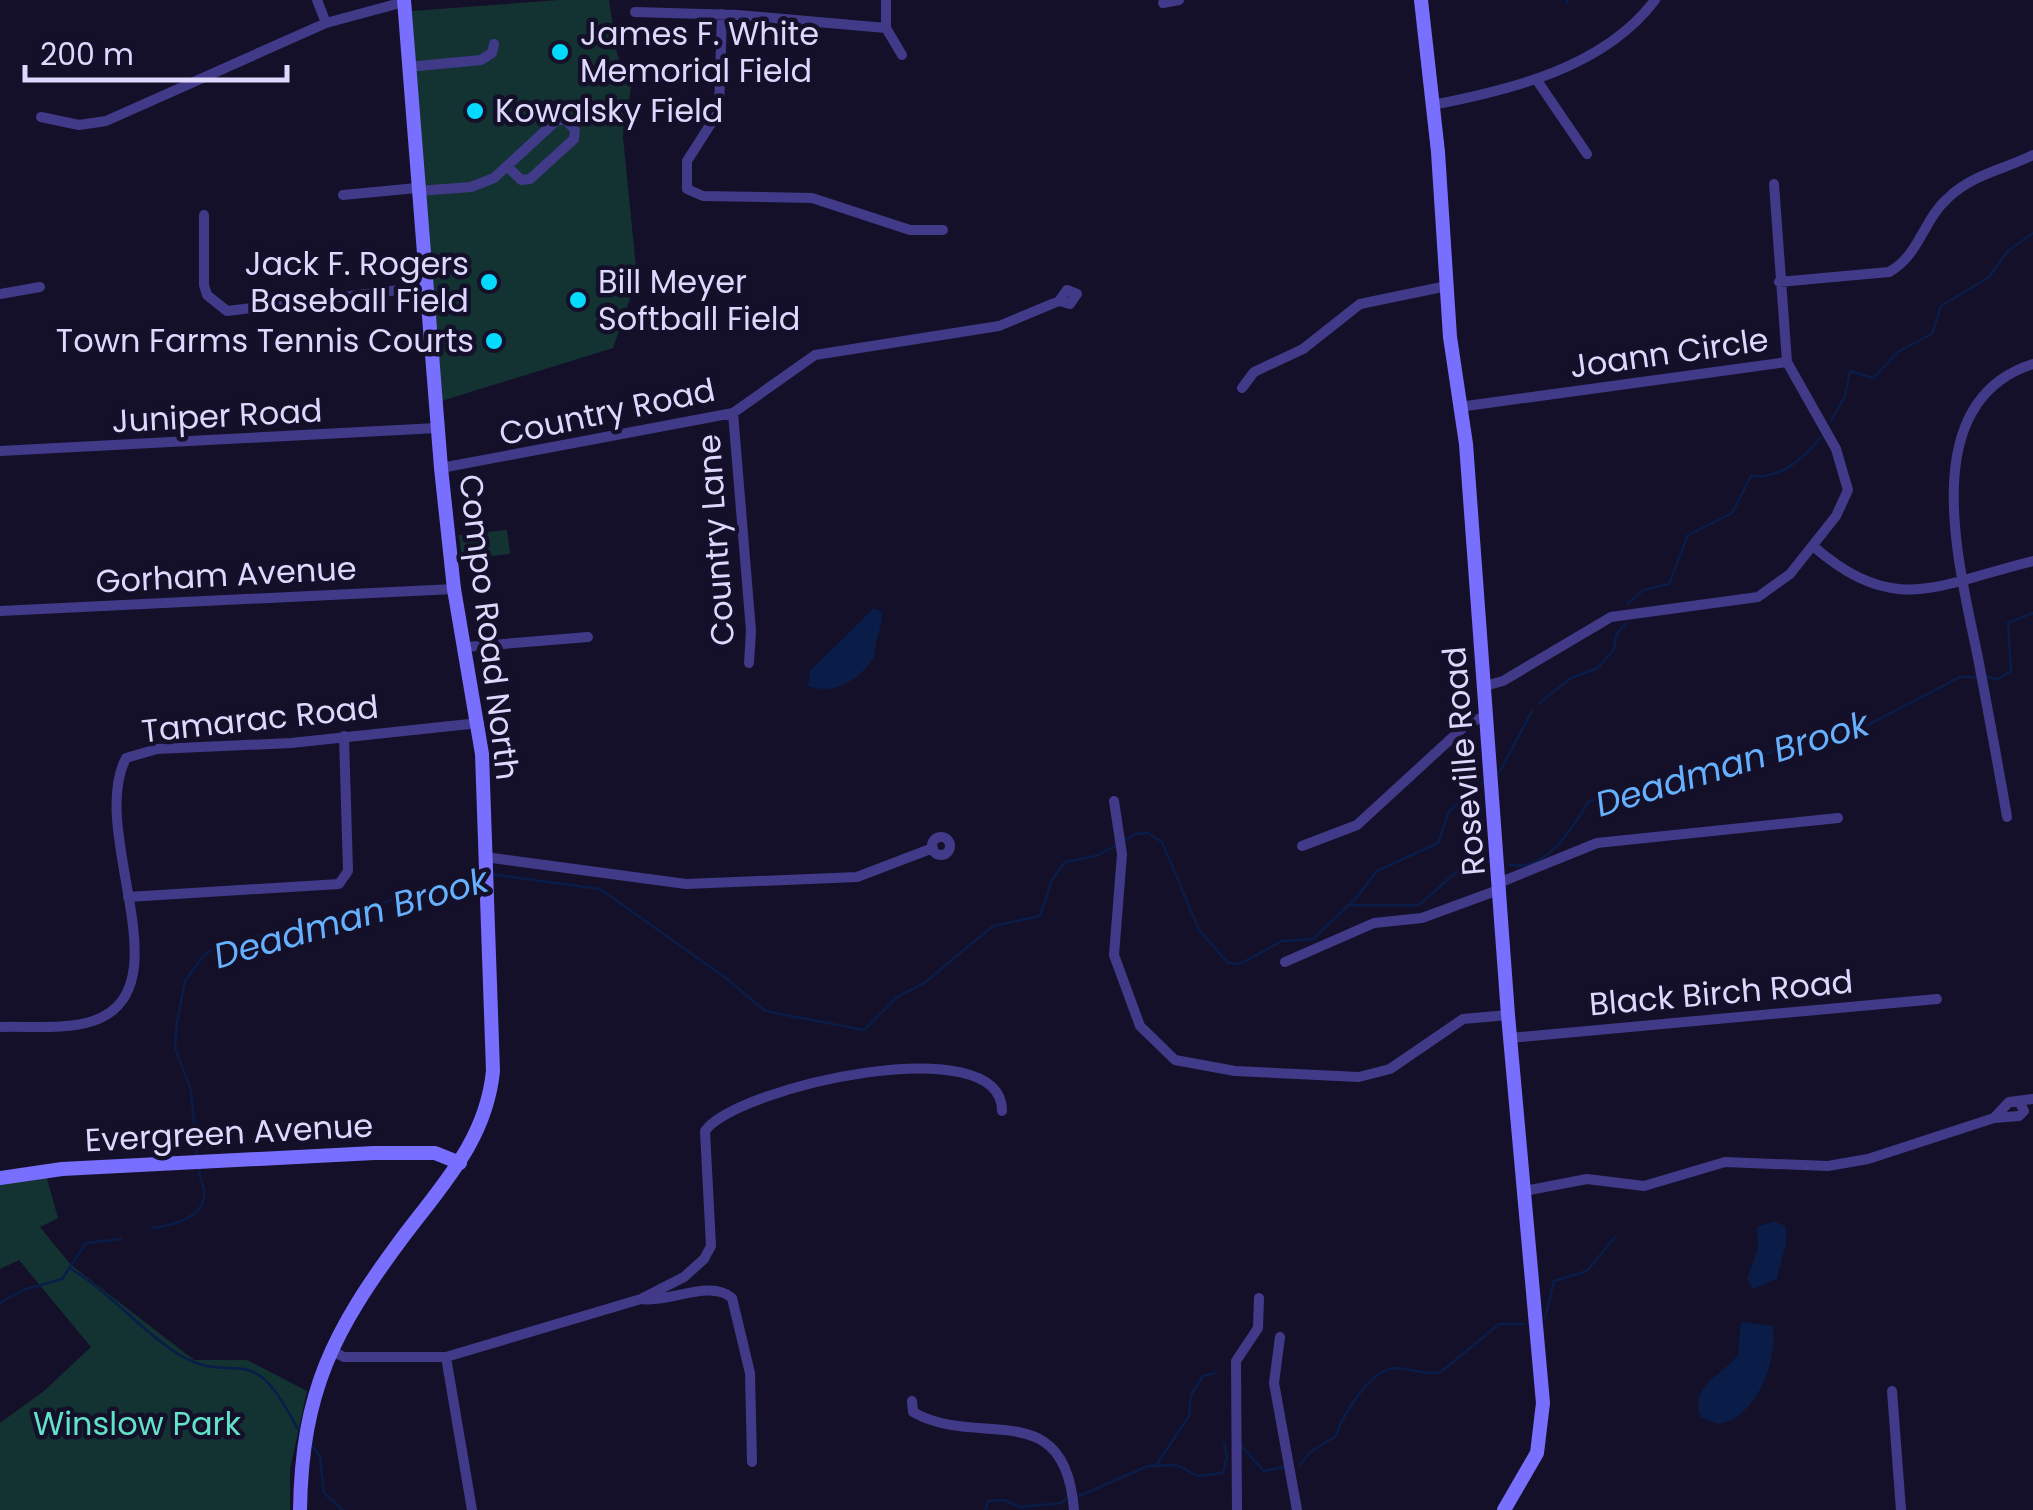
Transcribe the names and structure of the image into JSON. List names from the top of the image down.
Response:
{
  "streets": {
    "main road": ["Compo Road North", "Roseville Road", "Evergreen Avenue"],
    "street": [
      "Joann Circle",
      "Country Road",
      "Juniper Road",
      "Country Lane",
      "Gorham Avenue",
      "Tamarac Road",
      "Black Birch Road"
    ]
  },
  "crossings": [
    ["Joann Circle", "Roseville Road"],
    ["Country Road", "Country Lane"],
    ["Country Road", "Compo Road North"],
    ["Juniper Road", "Compo Road North"],
    ["Gorham Avenue", "Compo Road North"],
    ["Compo Road North", "Tamarac Road"],
    ["Compo Road North", "Evergreen Avenue"],
    ["Roseville Road", "Black Birch Road"]
  ],
  "water": ["Deadman Brook"],
  "parks": ["Winslow Park"],
  "places": [
    "James F. White Memorial Field",
    "Kowalsky Field",
    "Jack F. Rogers Baseball Field",
    "Bill Meyer Softball Field",
    "Town Farms Tennis Courts"
  ],
  "scale_bar": "200 m"
}
